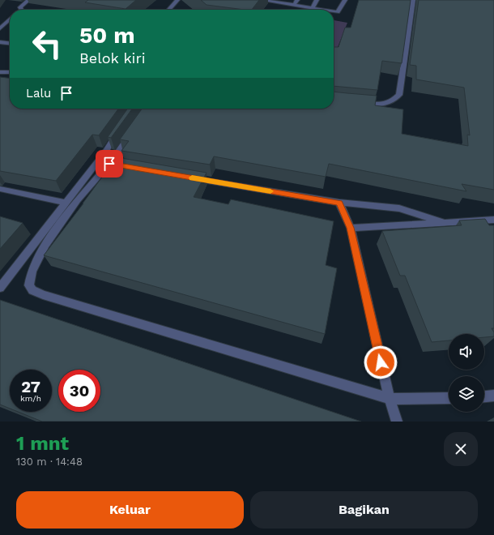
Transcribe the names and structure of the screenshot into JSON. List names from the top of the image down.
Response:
{
  "page": {
    "turn": ["50 m", "Belok kiri"],
    "then": "Lalu",
    "speed": "27 km/h",
    "limit": "30",
    "heading": ["1 mnt", "130 m · 14:48"],
    "buttons": ["Keluar", "Bagikan"]
  }
}
